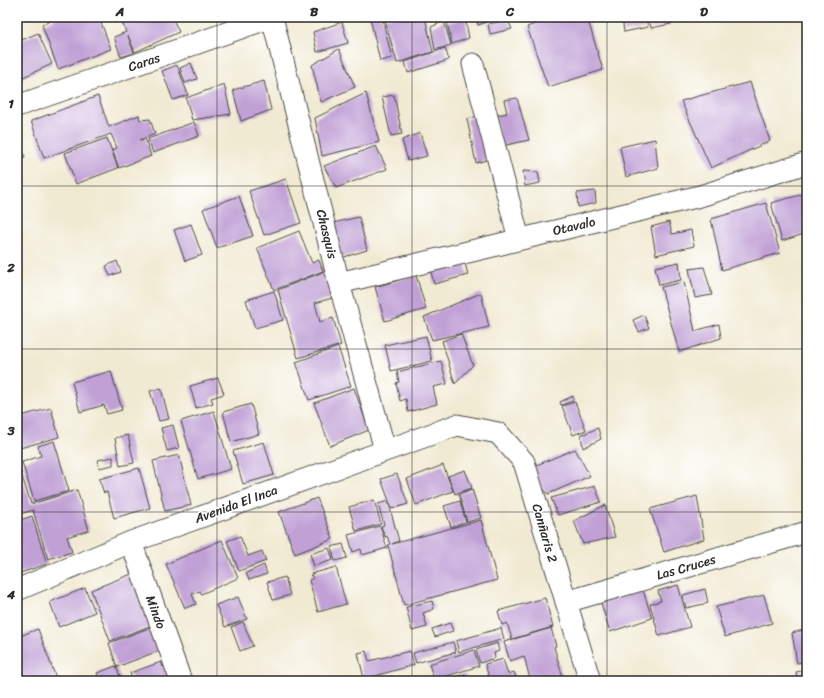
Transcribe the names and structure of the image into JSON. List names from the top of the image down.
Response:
{
  "streets": {
    "street": [
      "Caras",
      "Otavalo",
      "Chasquis",
      "Avenida El Inca",
      "Canñaris 2",
      "Las Cruces",
      "Mindo"
    ]
  },
  "crossings": [
    ["Caras", "Chasquis"],
    ["Otavalo", "Chasquis"],
    ["Chasquis", "Avenida El Inca"],
    ["Avenida El Inca", "Canñaris 2"],
    ["Avenida El Inca", "Mindo"],
    ["Canñaris 2", "Las Cruces"]
  ],
  "grid": {
    "columns": [
      "A",
      "B",
      "C",
      "D"
    ],
    "rows": [
      "1",
      "2",
      "3",
      "4"
    ]
  }
}
